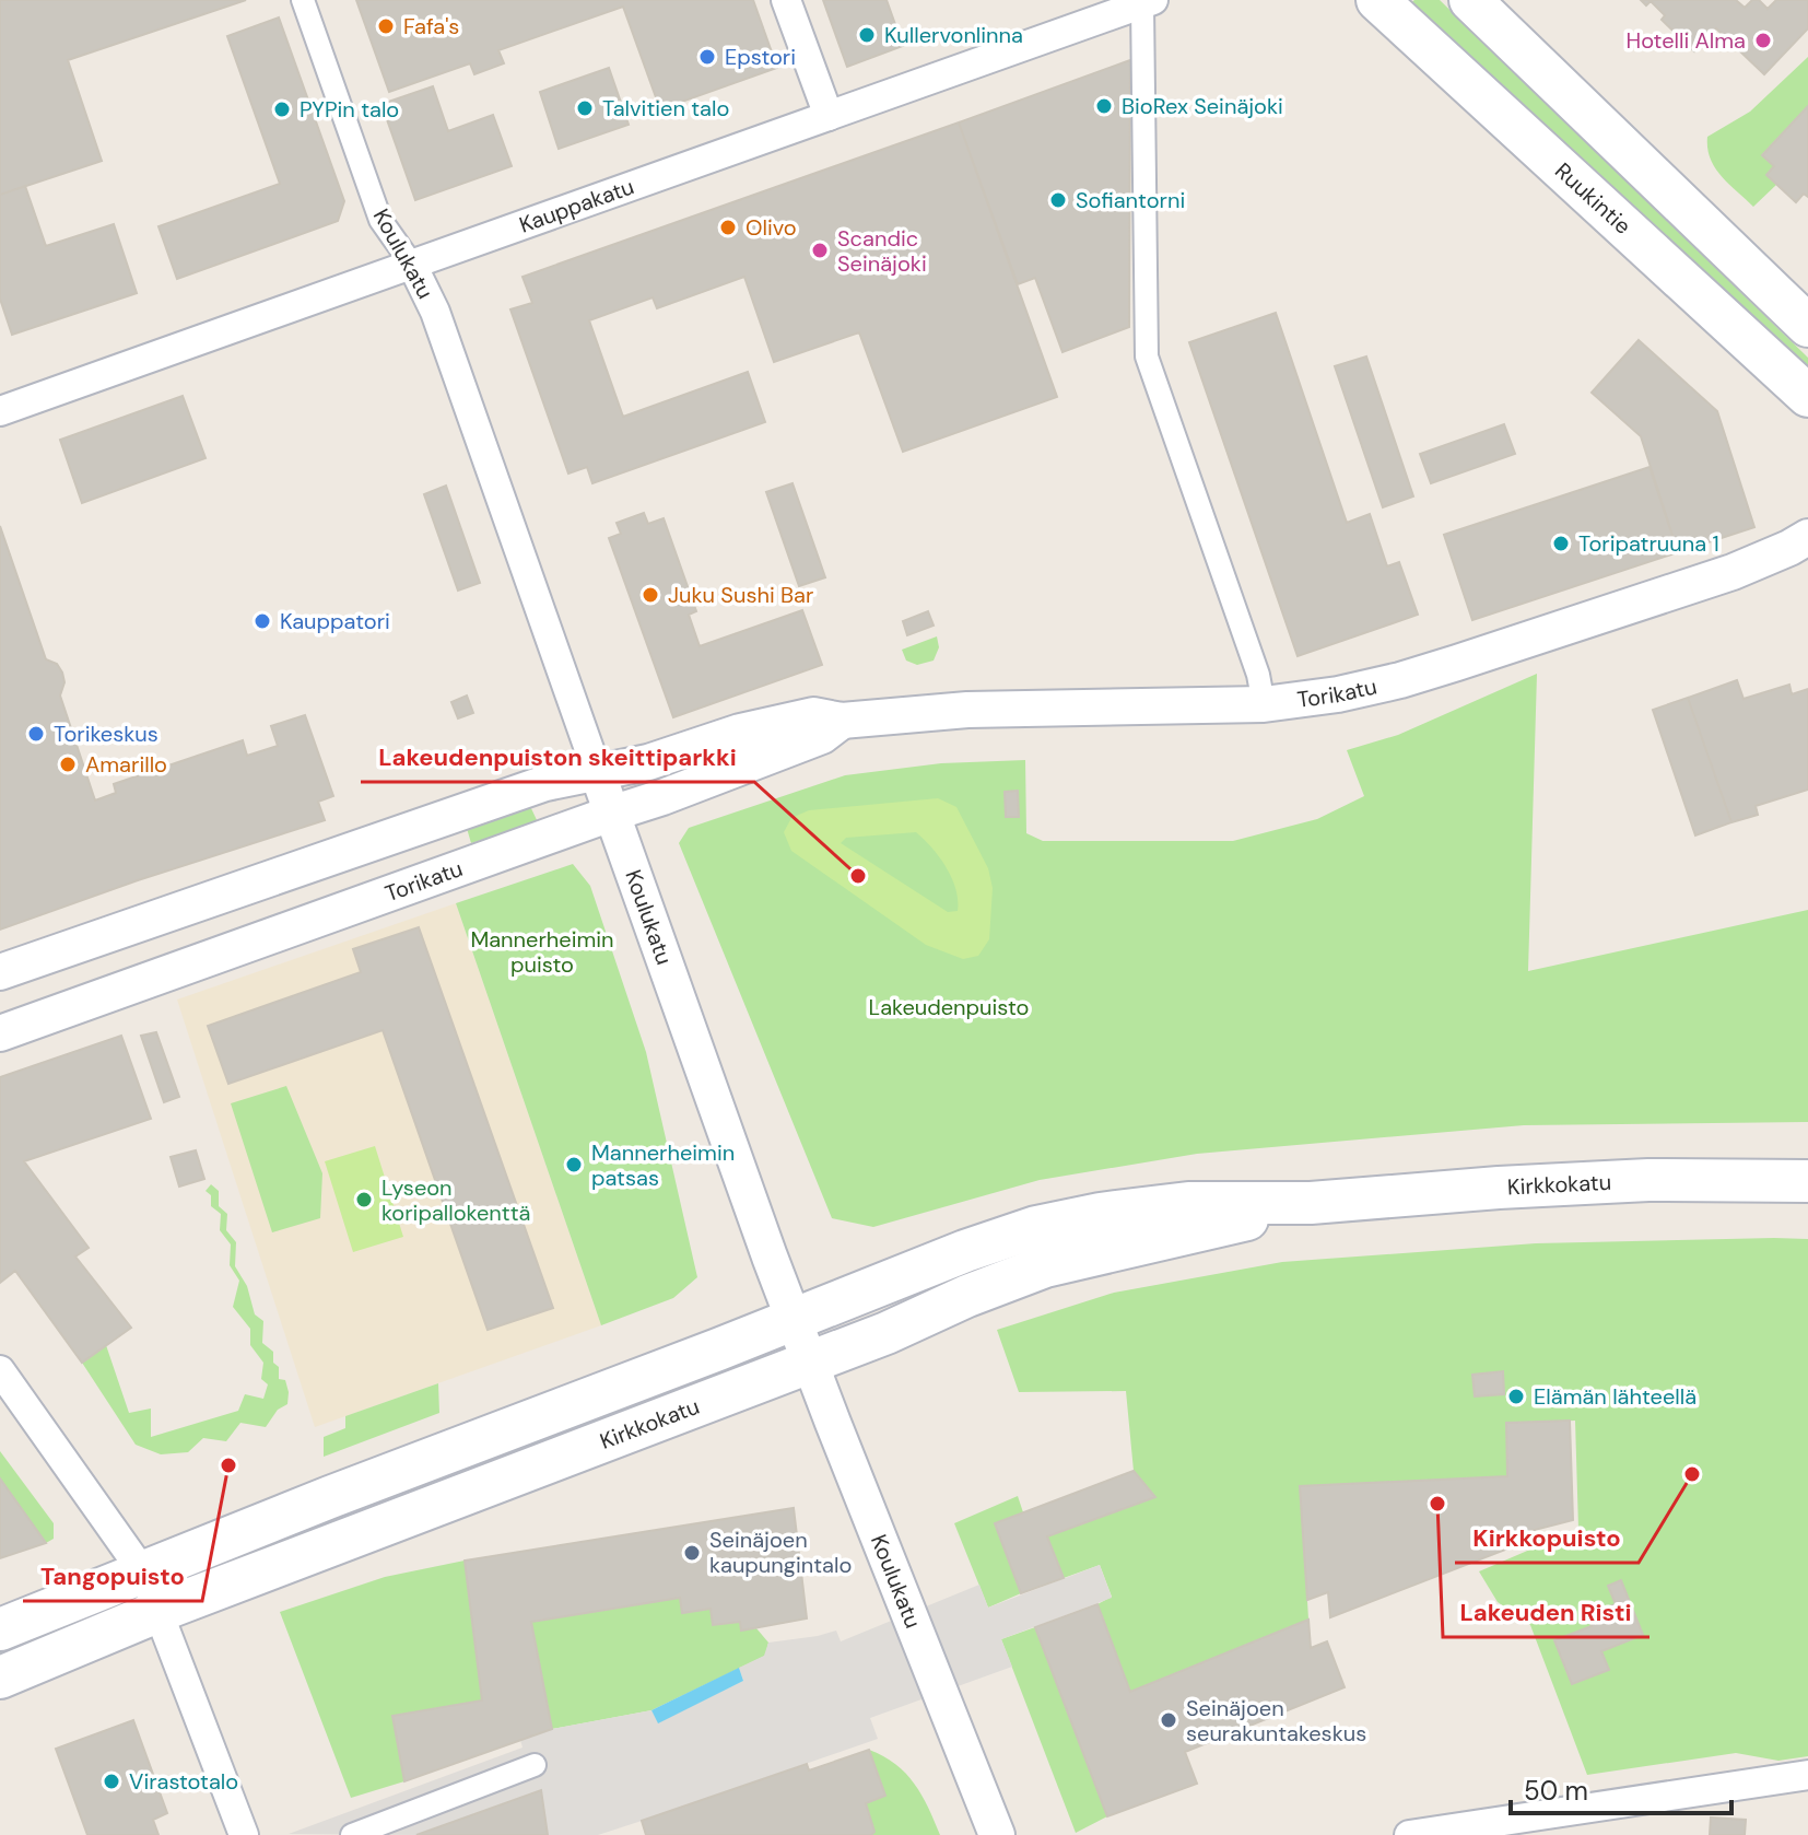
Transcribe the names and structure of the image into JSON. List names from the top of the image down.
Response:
{
  "streets": {
    "main road": ["Ruukintie", "Kirkkokatu"],
    "street": ["Kauppakatu", "Koulukatu", "Torikatu"]
  },
  "crossings": [
    ["Kauppakatu", "Koulukatu"],
    ["Koulukatu", "Torikatu"],
    ["Koulukatu", "Kirkkokatu"]
  ],
  "parks": ["Mannerheimin puisto", "Lakeudenpuisto"],
  "places": [
    "Fafa's",
    "Kullervonlinna",
    "Hotelli Alma",
    "Epstori",
    "BioRex Seinäjoki",
    "Talvitien talo",
    "PYPin talo",
    "Sofiantorni",
    "Olivo",
    "Scandic Seinäjoki",
    "Toripatruuna 1",
    "Juku Sushi Bar",
    "Kauppatori",
    "Torikeskus",
    "Amarillo",
    "Lakeudenpuiston skeittiparkki",
    "Mannerheimin patsas",
    "Lyseon koripallokenttä",
    "Elämän lähteellä",
    "Tangopuisto",
    "Kirkkopuisto",
    "Lakeuden Risti",
    "Seinäjoen kaupungintalo",
    "Seinäjoen seurakuntakeskus",
    "Virastotalo"
  ],
  "scale_bar": "50 m"
}
